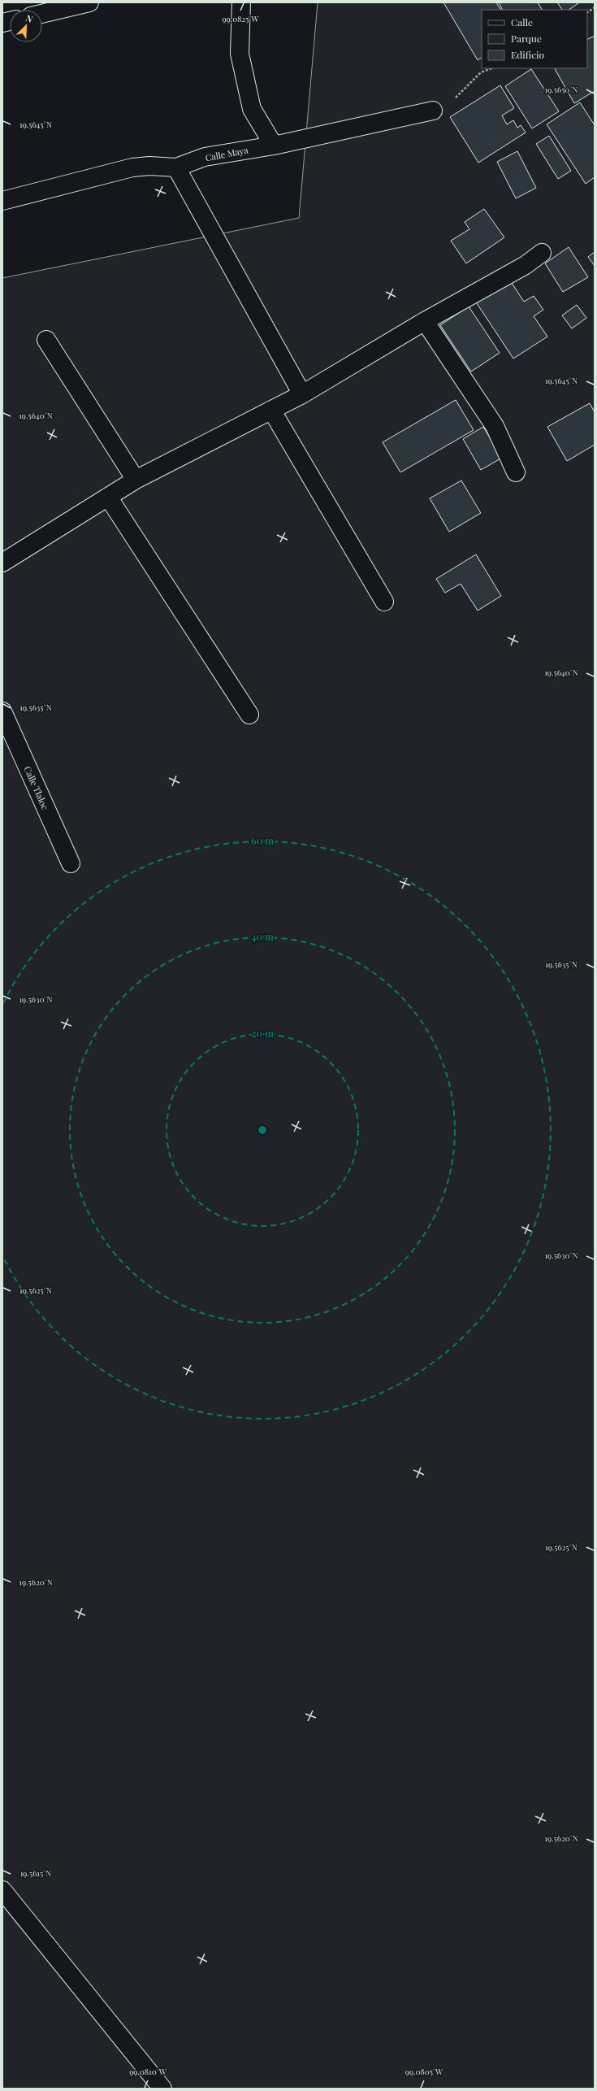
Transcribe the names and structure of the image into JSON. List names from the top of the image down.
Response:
{
  "streets": {
    "street": ["Calle Maya", "Calle Tlaloc"]
  },
  "legend": ["Calle", "Parque", "Edificio"],
  "north": "top right",
  "coordinates": [
    "99.0825°W",
    "19.5650°N",
    "19.5645°N",
    "19.5640°N",
    "19.5635°N",
    "19.5630°N",
    "19.5625°N",
    "19.5620°N",
    "19.5615°N",
    "99.0810°W",
    "99.0805°W"
  ],
  "rings": ["60 m", "40 m", "20 m"]
}
